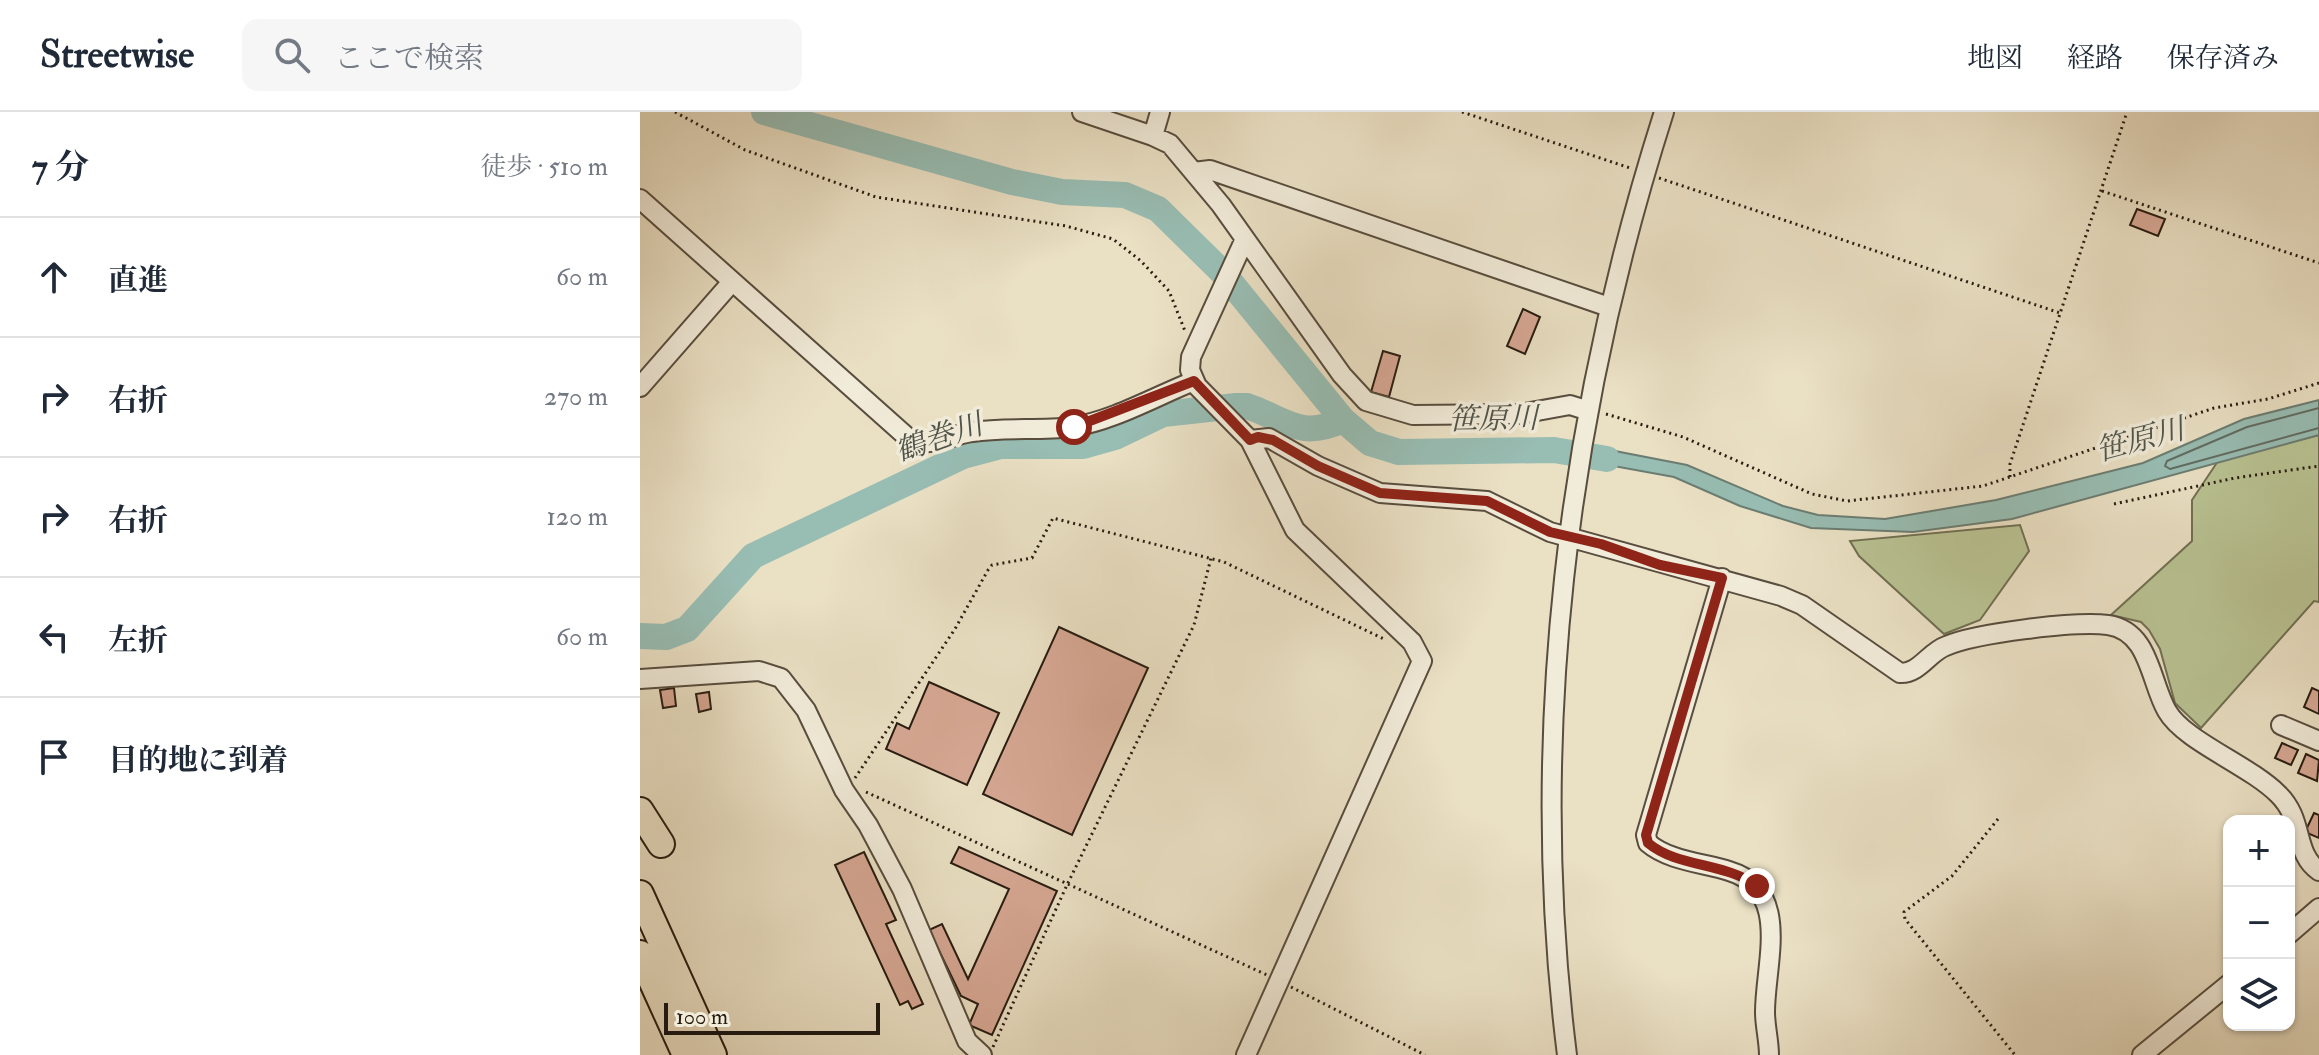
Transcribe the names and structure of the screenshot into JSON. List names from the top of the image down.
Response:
{
  "water": ["笹原川", "鶴巻川"],
  "scale_bar": "100 m",
  "page": {
    "header": "Streetwise",
    "search": "ここで検索",
    "nav": ["地図", "経路", "保存済み"],
    "heading": ["7 分", "徒歩 · 510 m"],
    "list": [
      ["直進", "60 m"],
      ["右折", "270 m"],
      ["右折", "120 m"],
      ["左折", "60 m"],
      "目的地に到着"
    ],
    "map_buttons": ["+", "−"],
    "scale": "100 m"
  }
}
